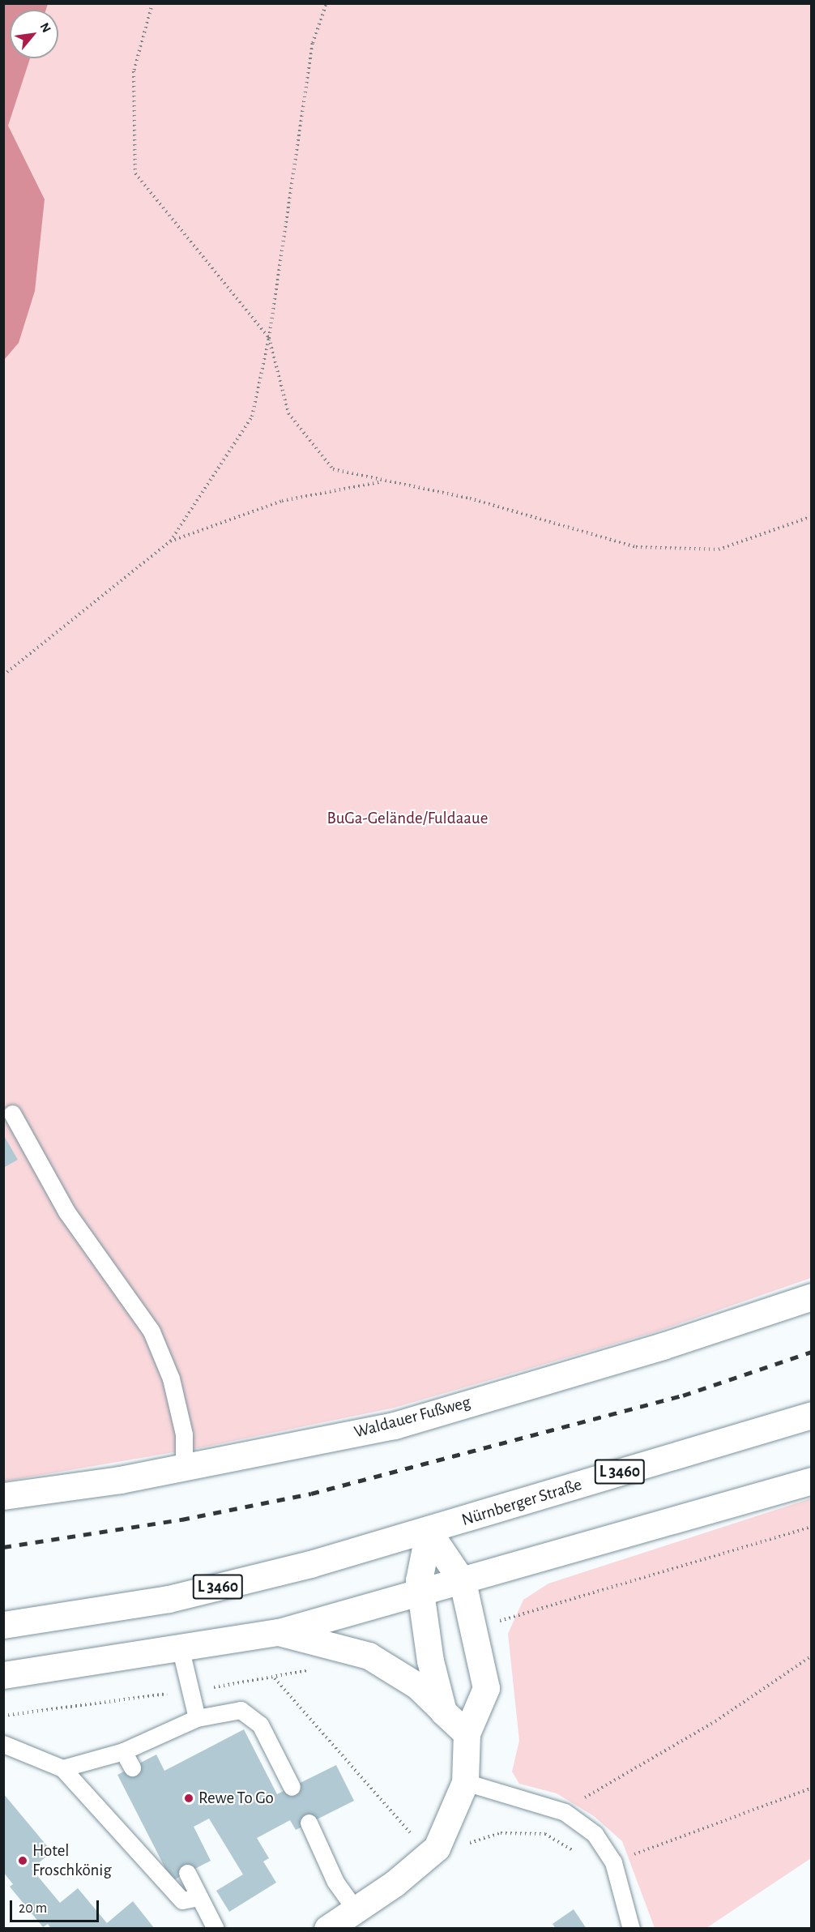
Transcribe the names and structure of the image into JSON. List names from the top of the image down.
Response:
{
  "streets": {
    "street": ["Waldauer Fußweg", "L 3460", "Nürnberger Straße"]
  },
  "crossings": [
    ["L 3460", "Nürnberger Straße"]
  ],
  "parks": ["BuGa-Gelände/Fuldaaue"],
  "places": ["Rewe To Go", "Hotel Froschkönig"],
  "scale_bar": "20 m",
  "north": "top right"
}
